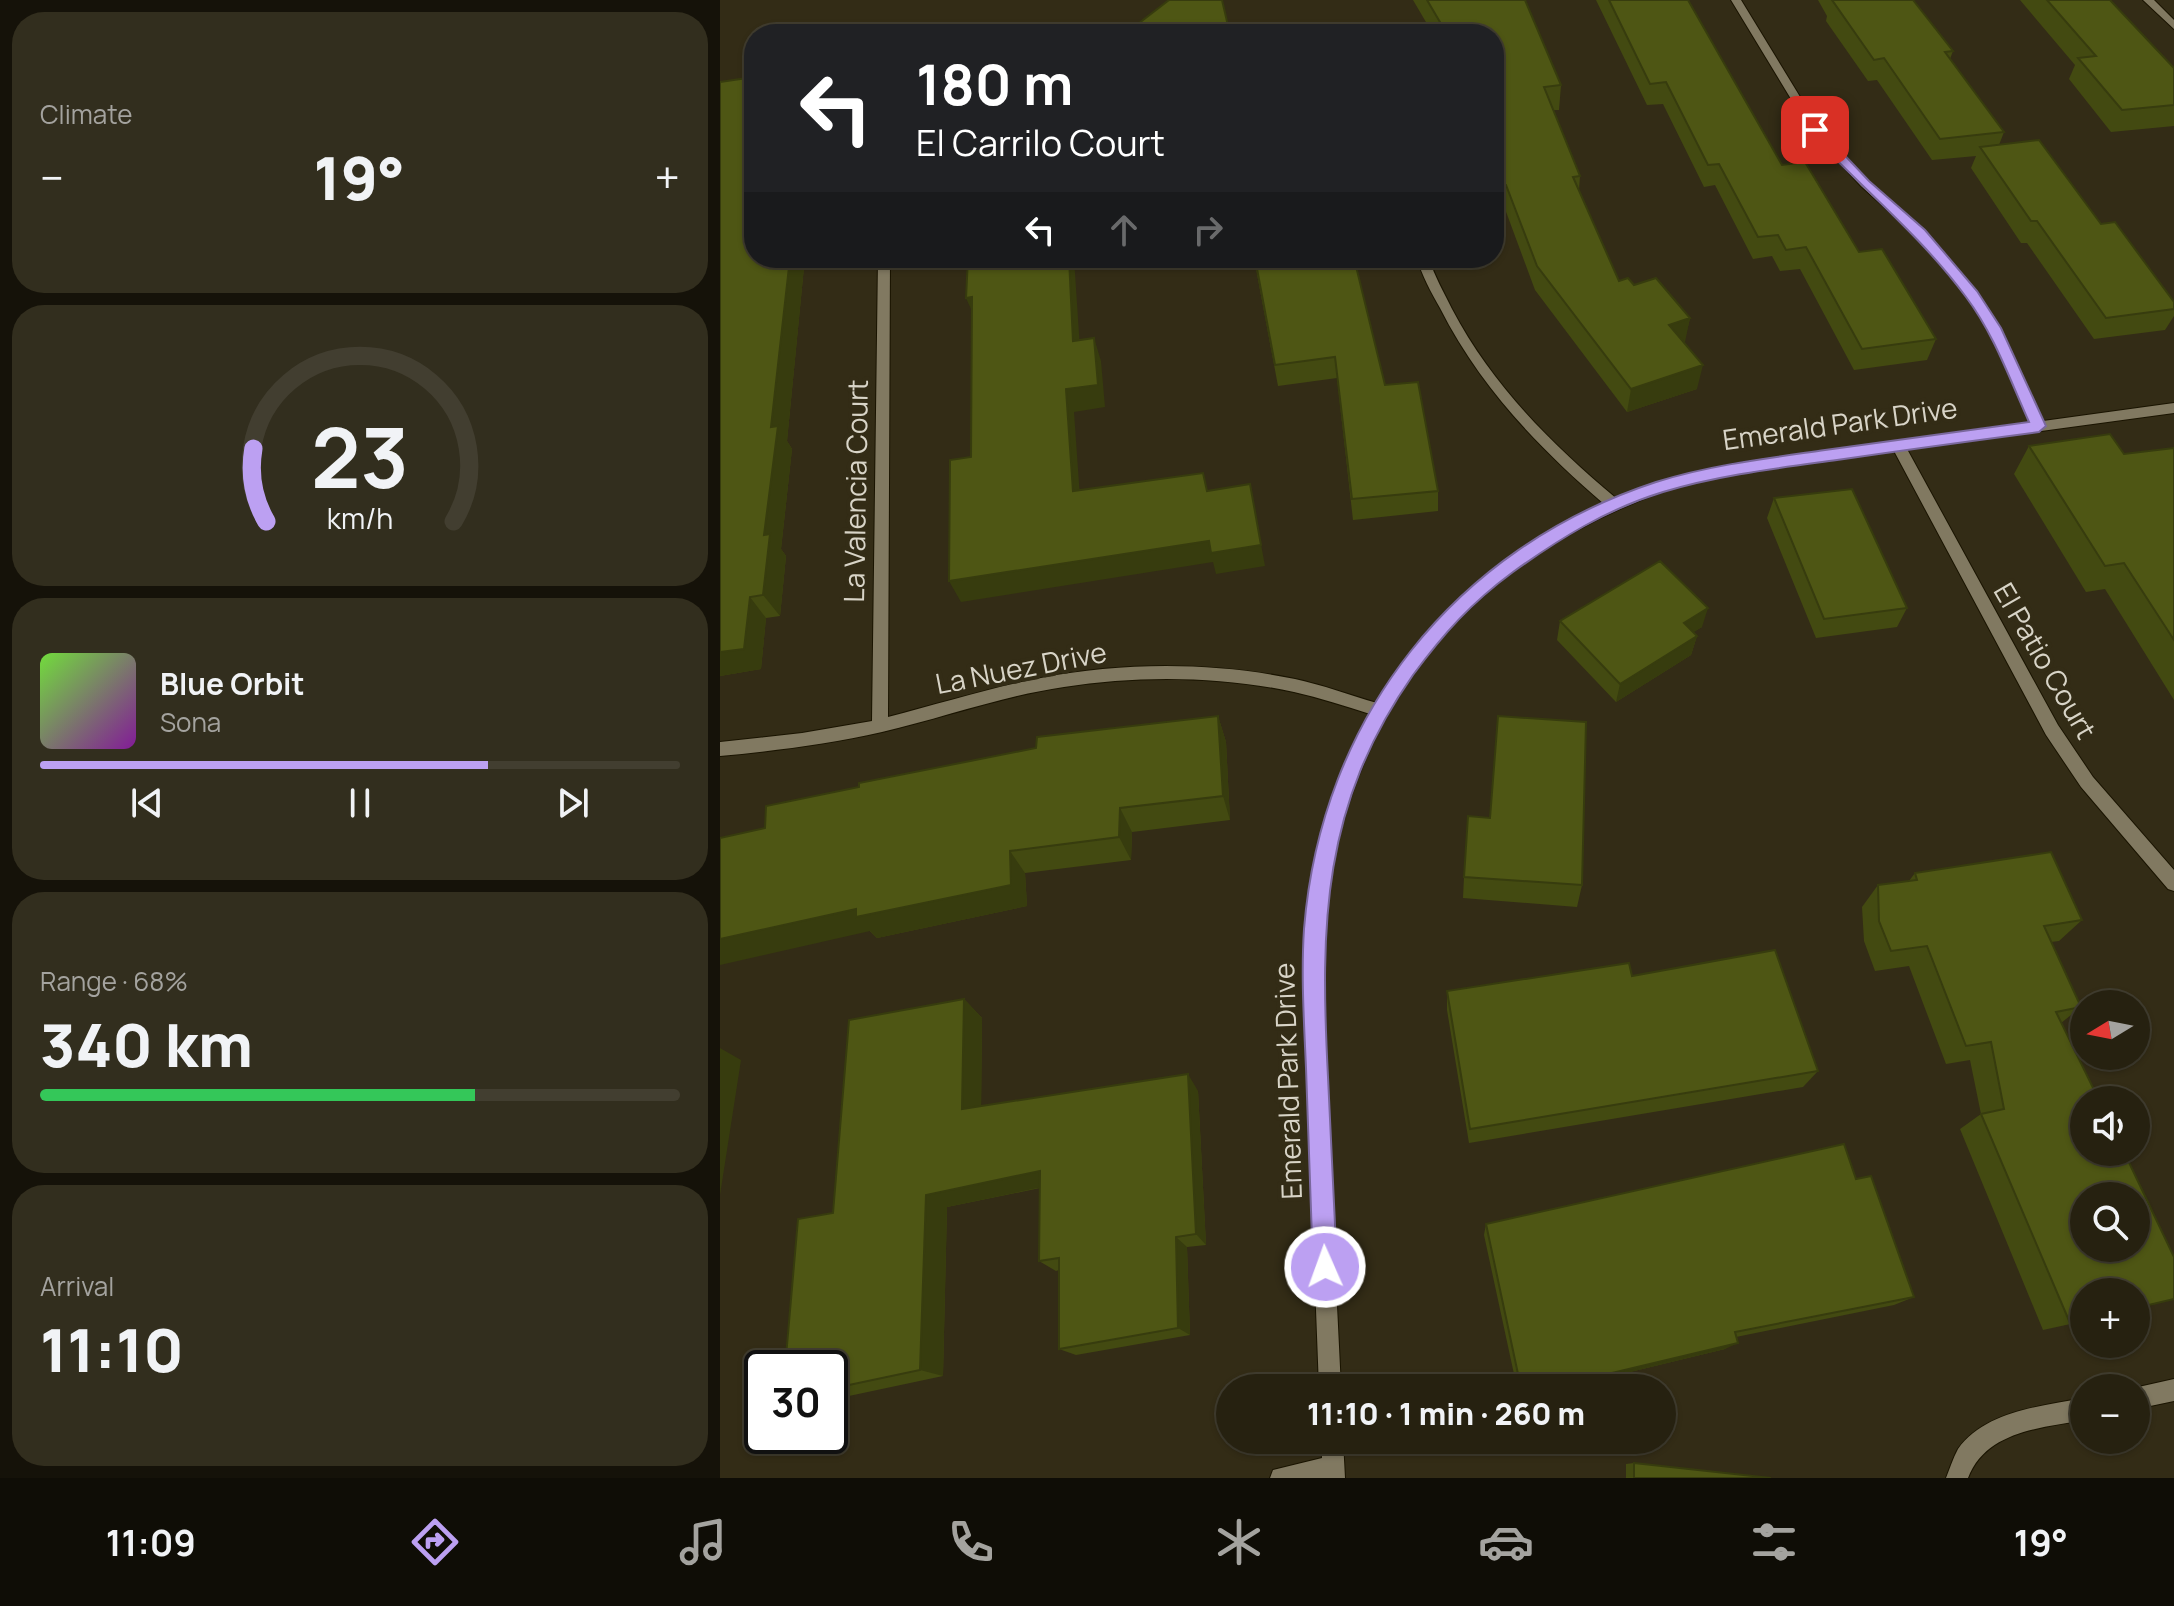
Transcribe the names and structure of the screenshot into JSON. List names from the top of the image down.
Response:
{
  "streets": {
    "street": [
      "Emerald Park Drive",
      "La Valencia Court",
      "El Patio Court",
      "La Nuez Drive"
    ]
  },
  "crossings": [
    ["Emerald Park Drive", "El Patio Court"],
    ["Emerald Park Drive", "La Nuez Drive"],
    ["La Valencia Court", "La Nuez Drive"]
  ],
  "north": "left",
  "page": {
    "tile": [
      "Climate",
      ["Range · 68%", "340 km"],
      ["Arrival", "11:10"]
    ],
    "turn": ["180 m", "El Carrilo Court"],
    "heat": ["−", "19°", "+"],
    "song": ["Blue Orbit", "Sona"],
    "map_buttons": ["+", "−"],
    "limit": "30",
    "trip": "11:10 · 1 min · 260 m",
    "tabs": ["11:09", "19°"],
    "gauge": ["23", "km/h"]
  }
}
